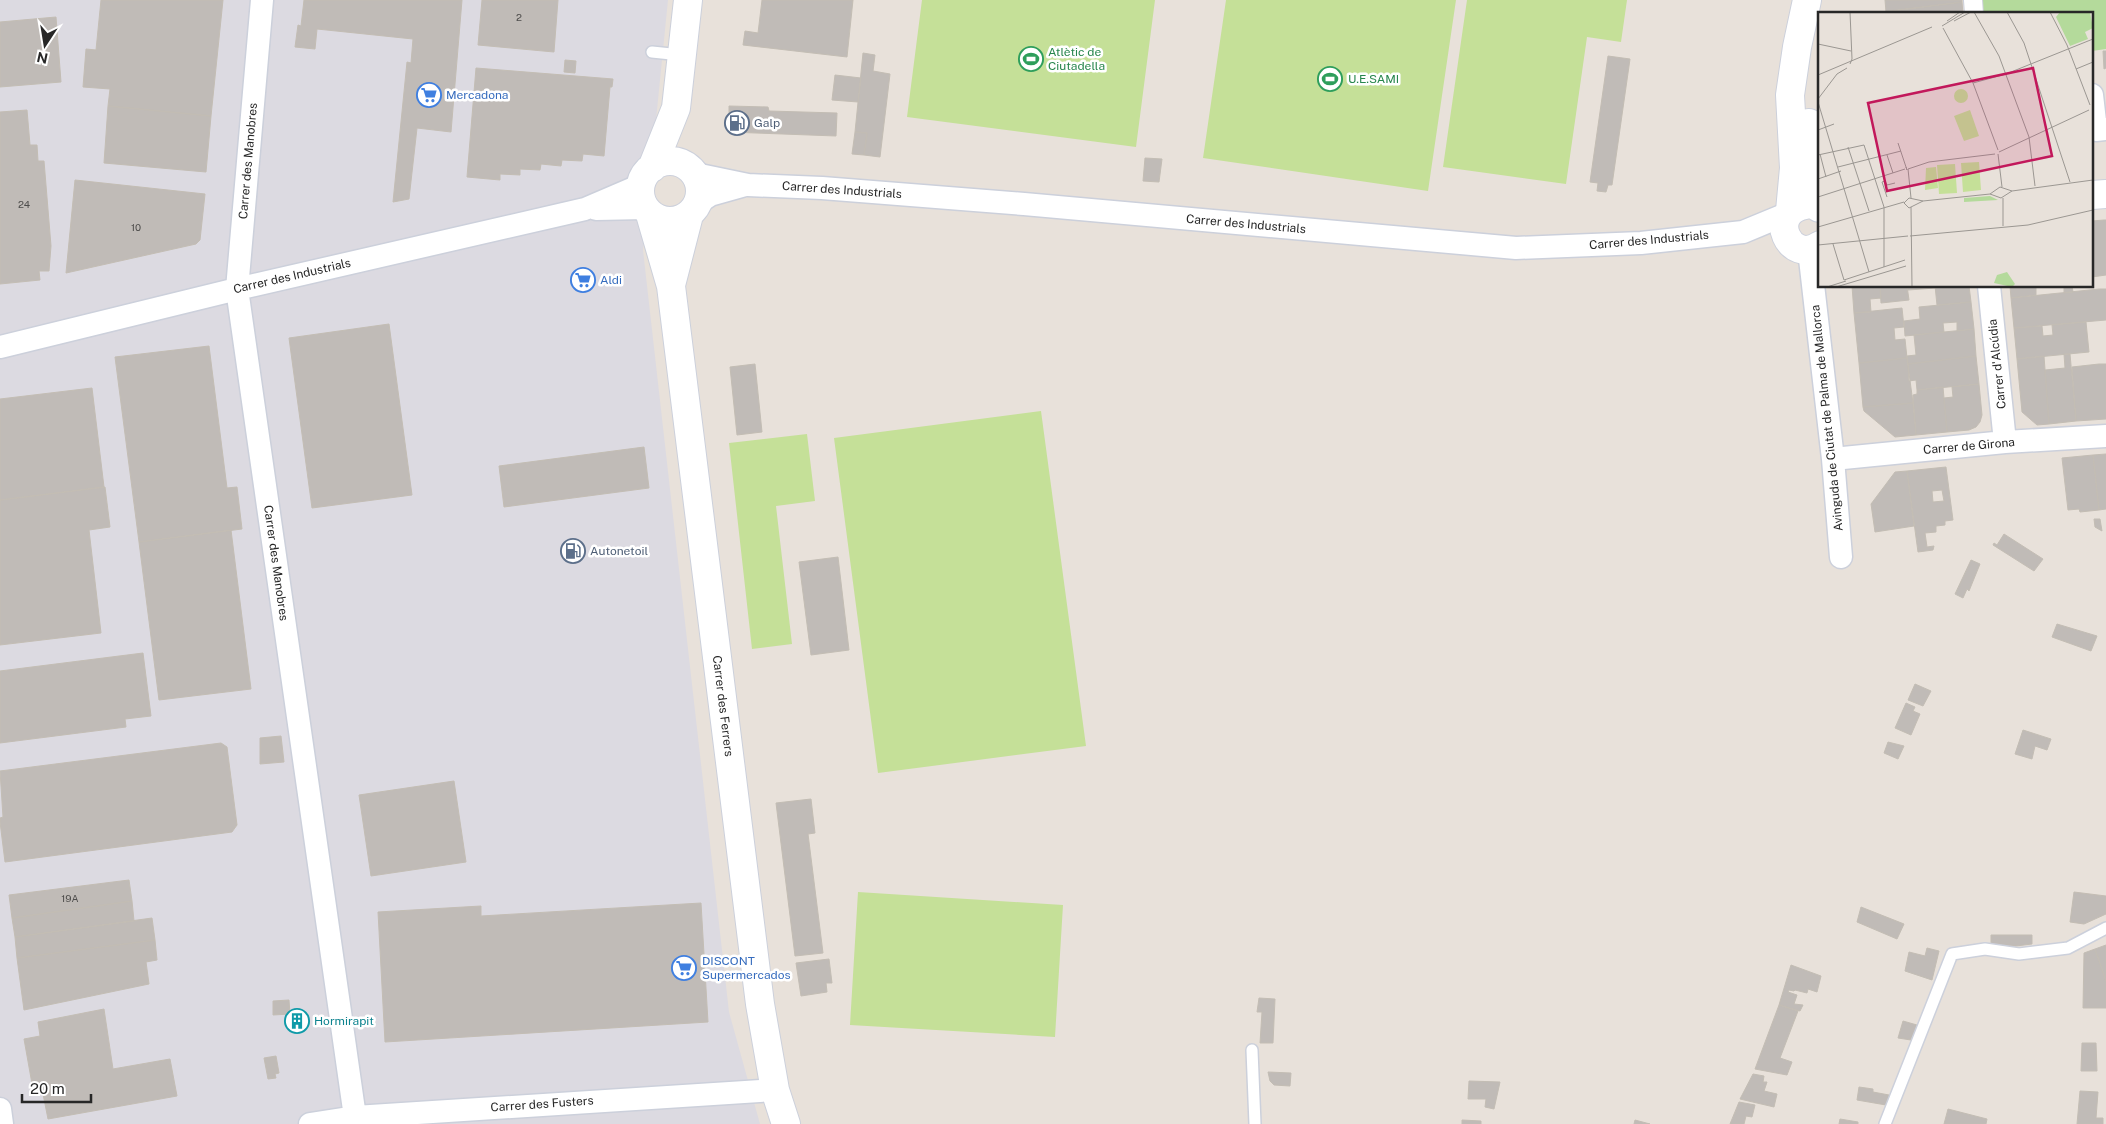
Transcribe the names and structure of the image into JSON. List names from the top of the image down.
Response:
{
  "streets": {
    "street": [
      "Carrer des Manobres",
      "Carrer des Industrials",
      "Carrer d'Alcúdia",
      "Avinguda de Ciutat de Palma de Mallorca",
      "Carrer de Girona",
      "Carrer des Ferrers",
      "Carrer des Fusters"
    ]
  },
  "crossings": [
    ["Carrer des Manobres", "Carrer des Industrials"],
    ["Carrer des Manobres", "Carrer des Fusters"],
    ["Carrer des Industrials", "Avinguda de Ciutat de Palma de Mallorca"],
    ["Carrer des Industrials", "Carrer des Ferrers"],
    ["Carrer d'Alcúdia", "Carrer de Girona"],
    ["Avinguda de Ciutat de Palma de Mallorca", "Carrer de Girona"],
    ["Carrer des Ferrers", "Carrer des Fusters"]
  ],
  "places": {
    "sports": ["Atlètic de Ciutadella", "U.E.SAMI"],
    "supermarket": ["Mercadona", "Aldi", "DISCONT Supermercados"],
    "fuel station": ["Galp", "Autonetoil"],
    "building": ["Hormirapit"]
  },
  "house_numbers": [
    "2",
    "24",
    "10",
    "19A"
  ],
  "scale_bar": "20 m",
  "north": "bottom"
}
